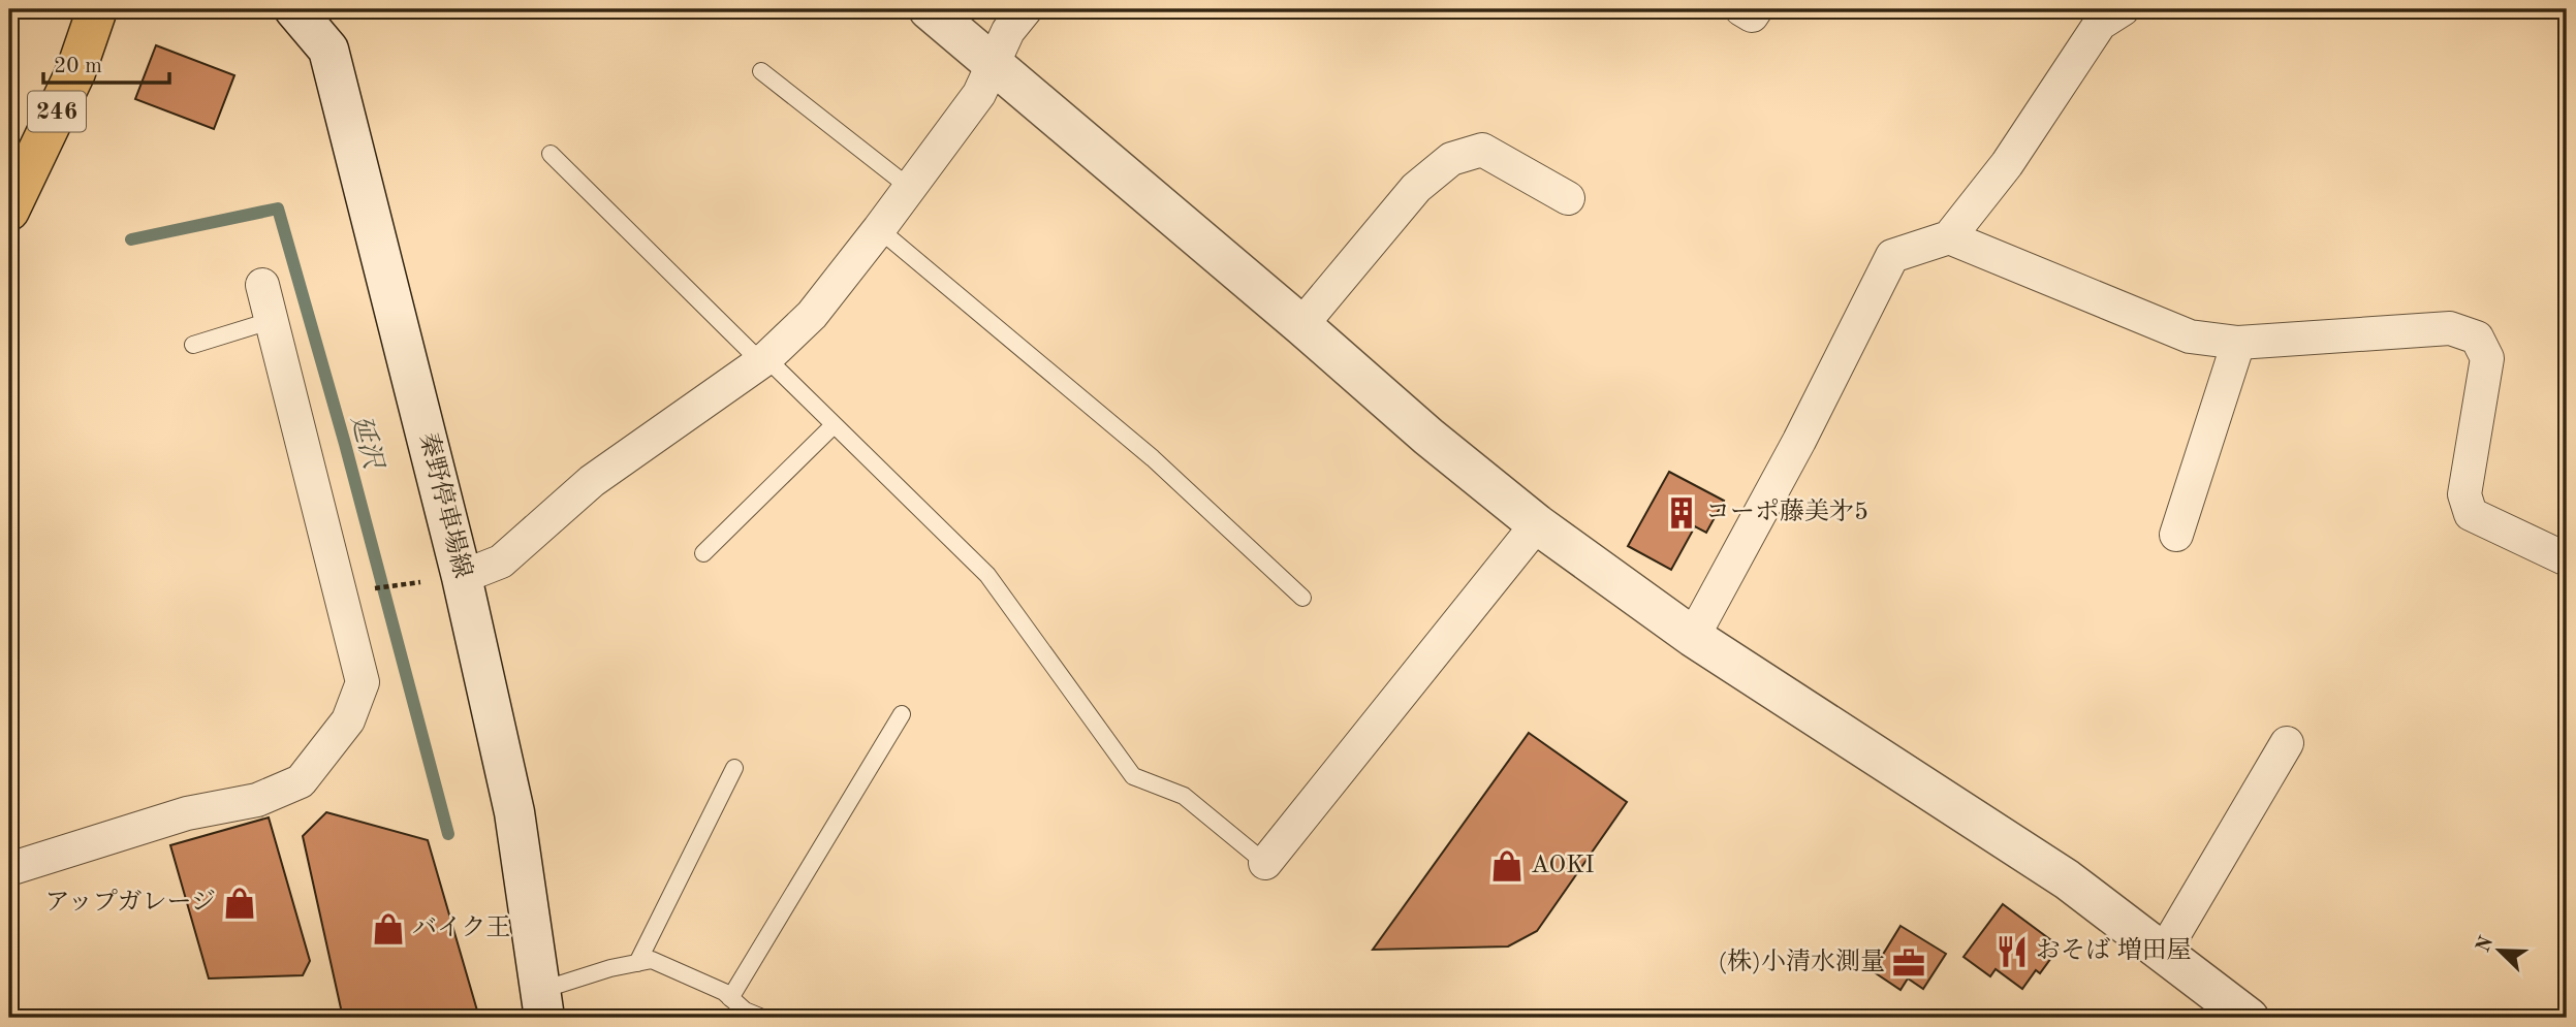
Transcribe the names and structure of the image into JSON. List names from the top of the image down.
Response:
{
  "streets": {
    "highway": ["246"],
    "street": ["秦野停車場線"]
  },
  "water": ["延沢"],
  "places": {
    "building": ["コーポ藤美㐧5"],
    "shop": ["AOKI", "アップガレージ", "バイク王"],
    "restaurant": ["おそば 増田屋"],
    "office": ["(株)小清水測量"]
  },
  "scale_bar": "20 m",
  "north": "top left"
}
